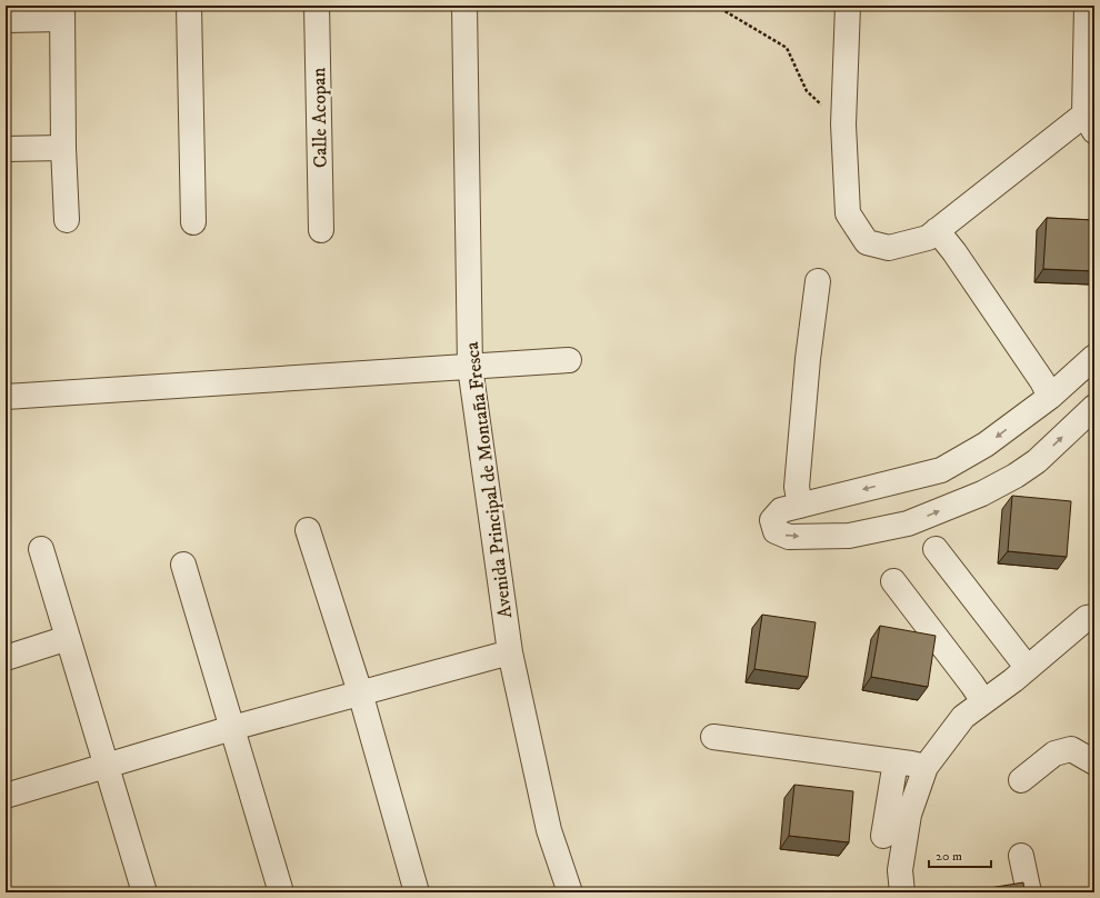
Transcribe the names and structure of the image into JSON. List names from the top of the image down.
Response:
{
  "streets": {
    "street": ["Calle Acopan", "Avenida Principal de Montaña Fresca"]
  },
  "scale_bar": "20 m"
}
